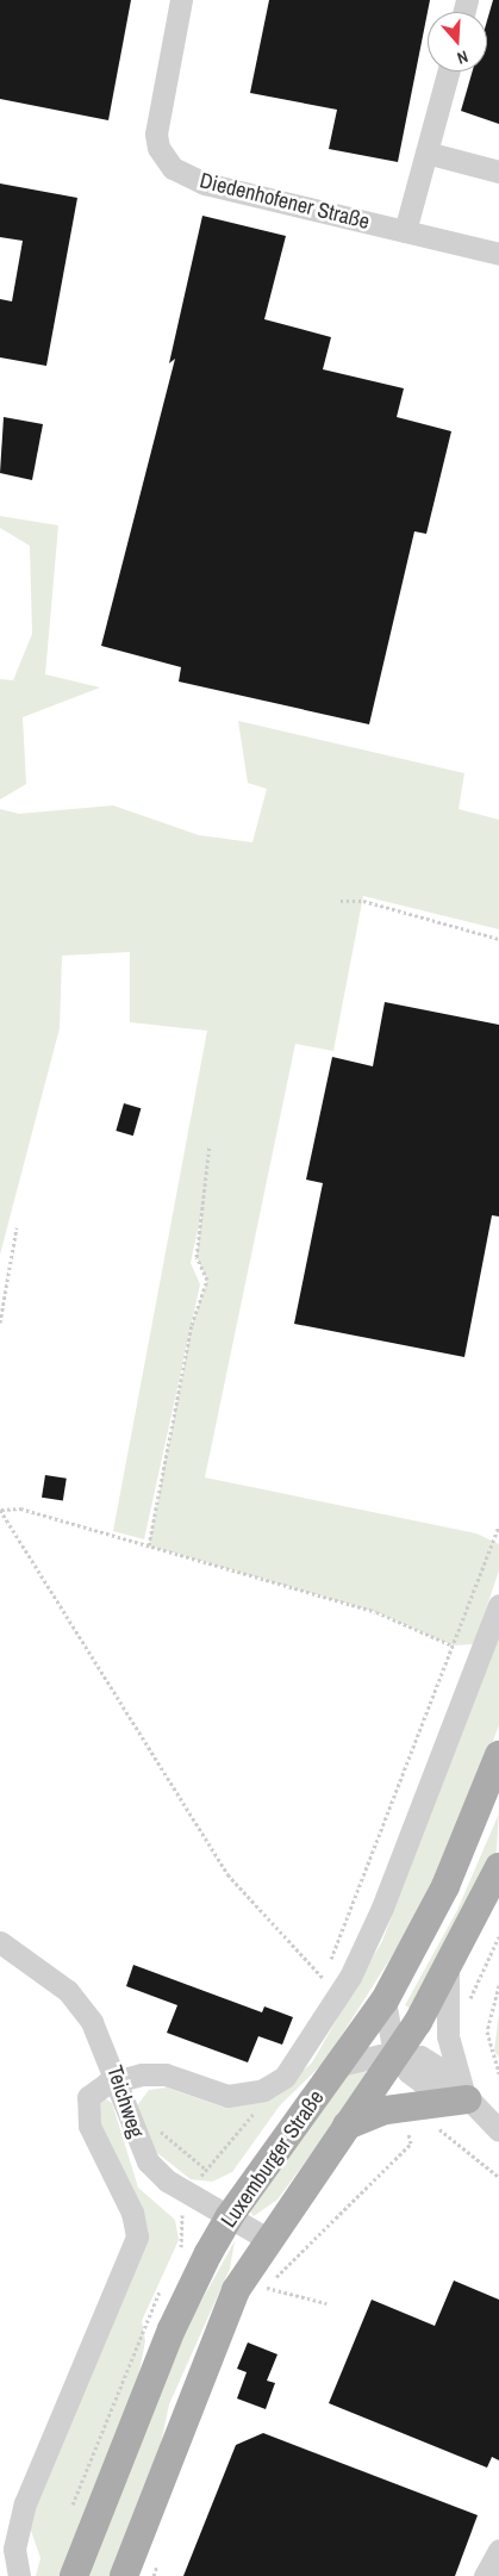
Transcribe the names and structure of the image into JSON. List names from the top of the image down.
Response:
{
  "streets": {
    "main road": ["Luxemburger Straße"],
    "street": ["Diedenhofener Straße", "Teichweg"]
  },
  "crossings": [
    ["Teichweg", "Luxemburger Straße"]
  ],
  "north": "bottom"
}
